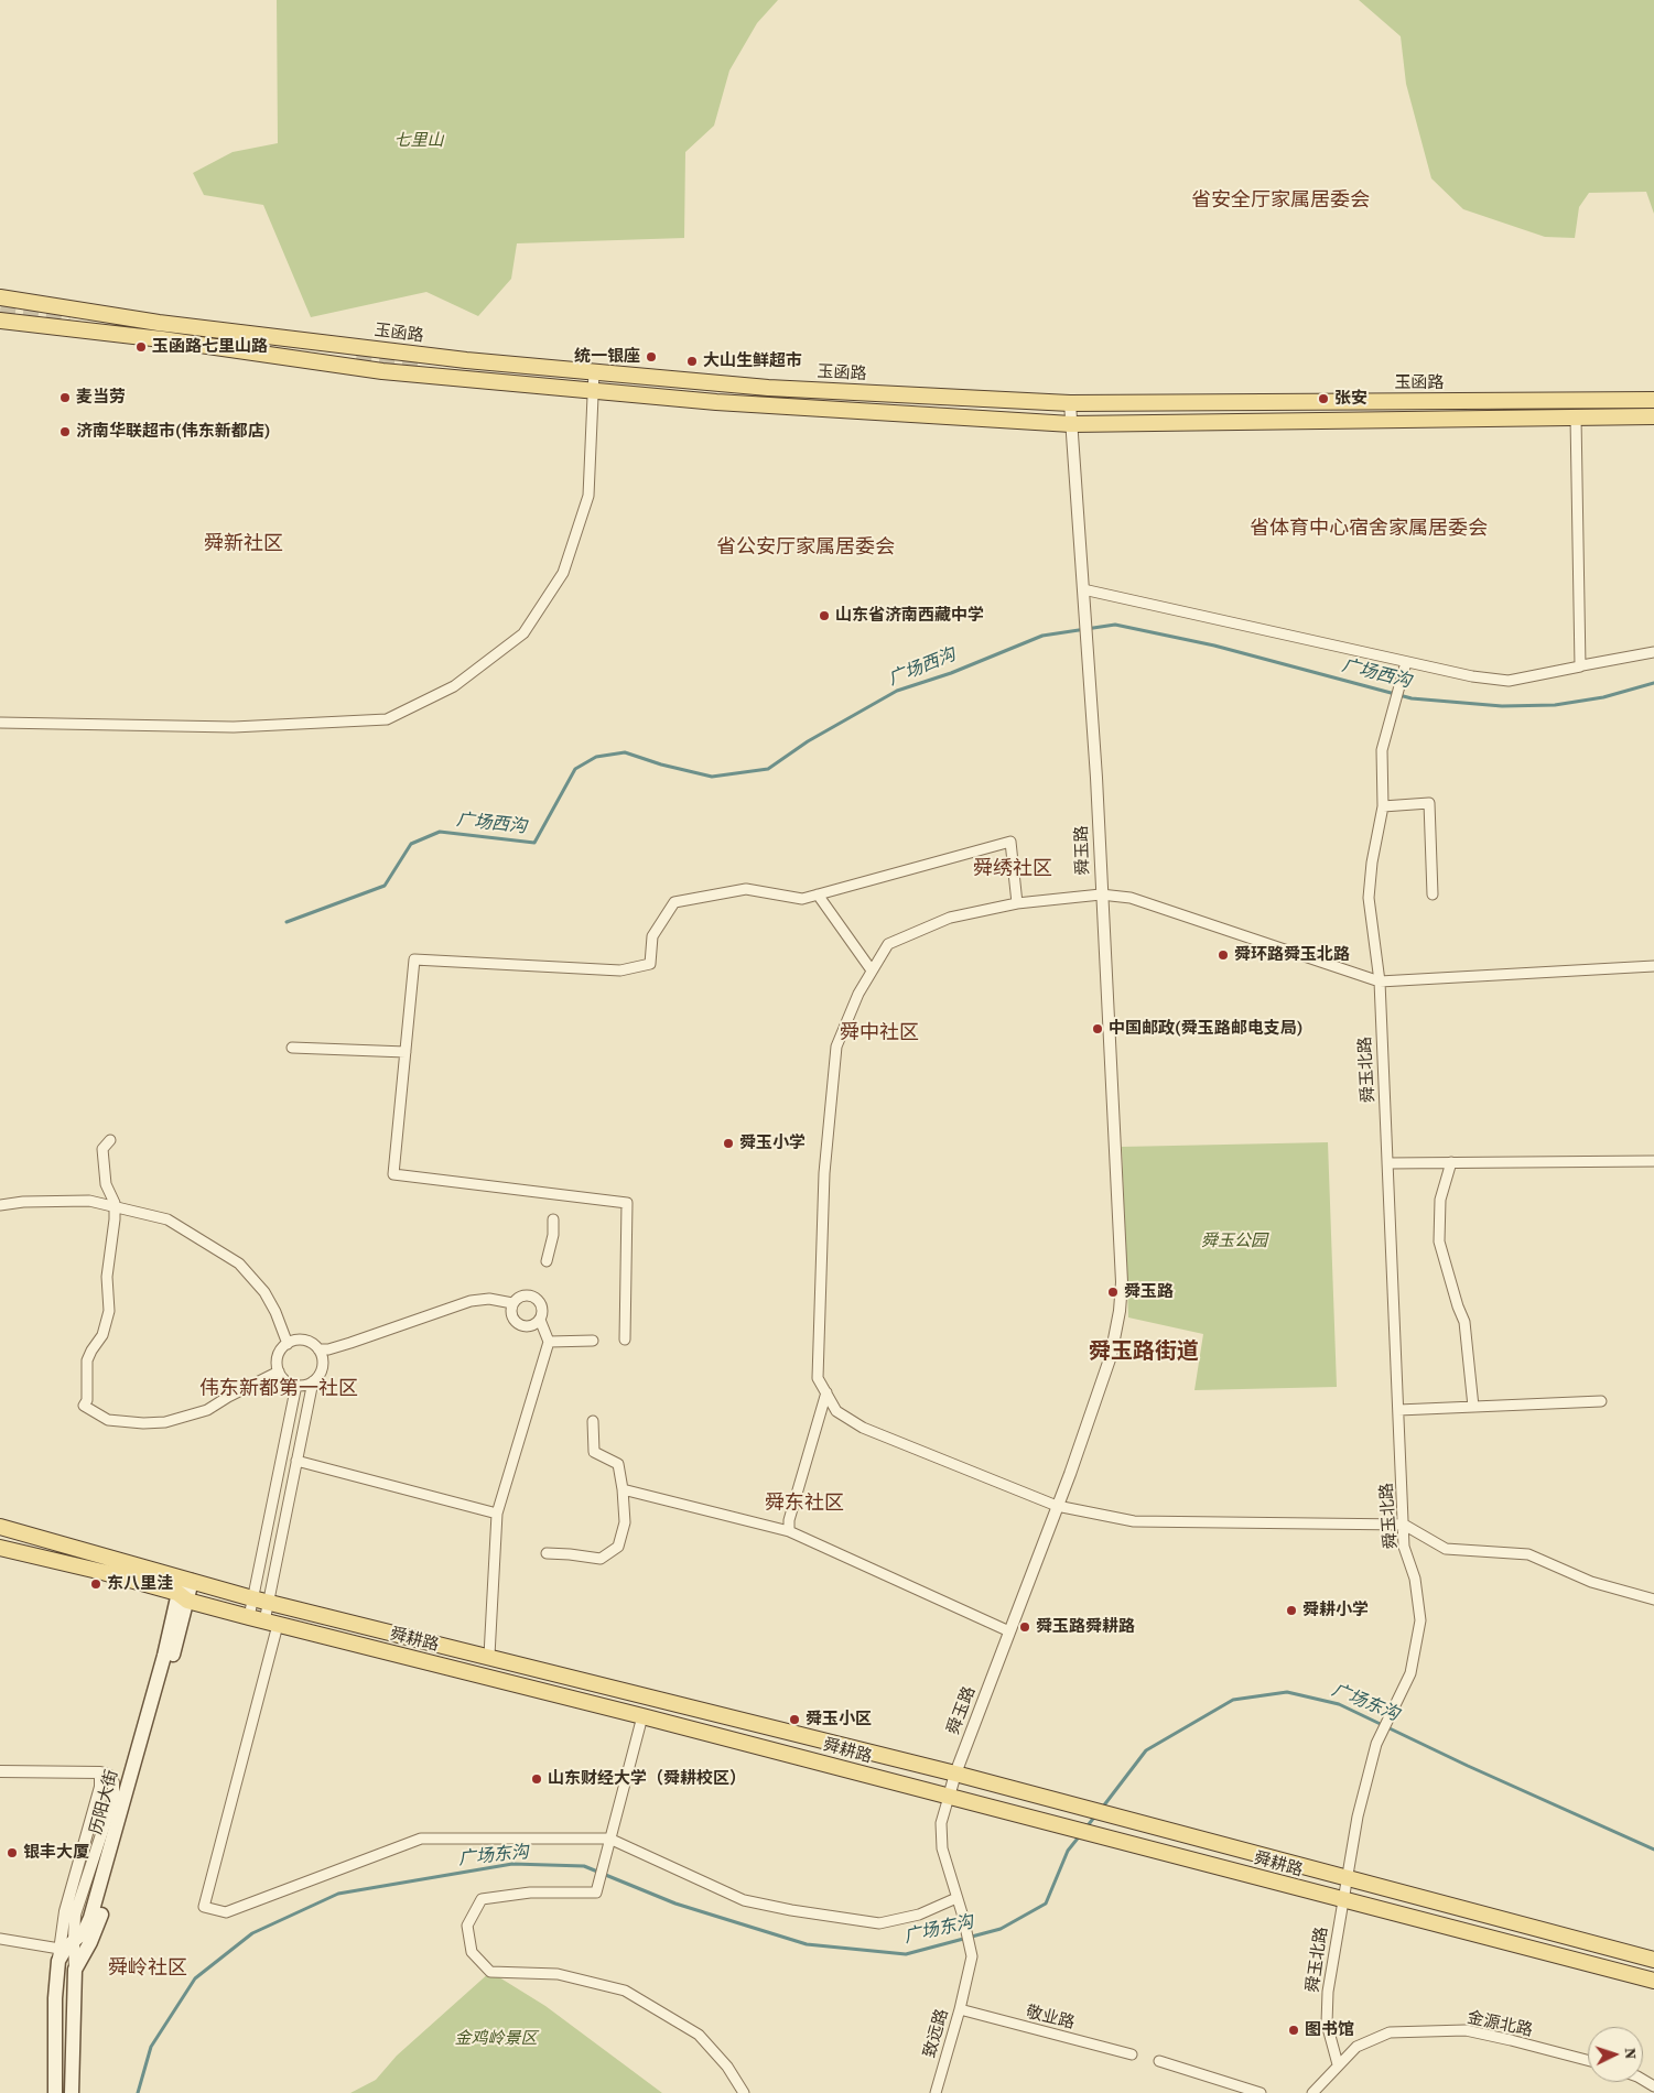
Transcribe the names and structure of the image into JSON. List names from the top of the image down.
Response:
{
  "streets": {
    "main road": ["玉函路", "舜耕路", "历阳大街"],
    "street": [
      "舜玉路",
      "舜玉北路",
      "敬业路",
      "金源北路",
      "致远路"
    ]
  },
  "crossings": [
    ["玉函路", "舜玉路"],
    ["舜玉路", "舜耕路"],
    ["舜玉北路", "舜耕路"],
    ["舜玉北路", "金源北路"],
    ["舜耕路", "历阳大街"],
    ["敬业路", "致远路"]
  ],
  "districts": [
    "省安全厅家属居委会",
    "省体育中心宿舍家属居委会",
    "舜新社区",
    "省公安厅家属居委会",
    "舜绣社区",
    "舜中社区",
    "舜玉路街道",
    "伟东新都第一社区",
    "舜东社区",
    "舜岭社区"
  ],
  "water": ["广场西沟", "广场东沟"],
  "parks": ["七里山", "舜玉公园", "金鸡岭景区"],
  "places": [
    "玉函路七里山路",
    "统一银座",
    "大山生鲜超市",
    "麦当劳",
    "张安",
    "济南华联超市(伟东新都店)",
    "山东省济南西藏中学",
    "舜环路舜玉北路",
    "中国邮政(舜玉路邮电支局)",
    "舜玉小学",
    "舜玉路",
    "东八里洼",
    "舜耕小学",
    "舜玉路舜耕路",
    "舜玉小区",
    "山东财经大学（舜耕校区）",
    "银丰大厦",
    "图书馆"
  ],
  "north": "right"
}
